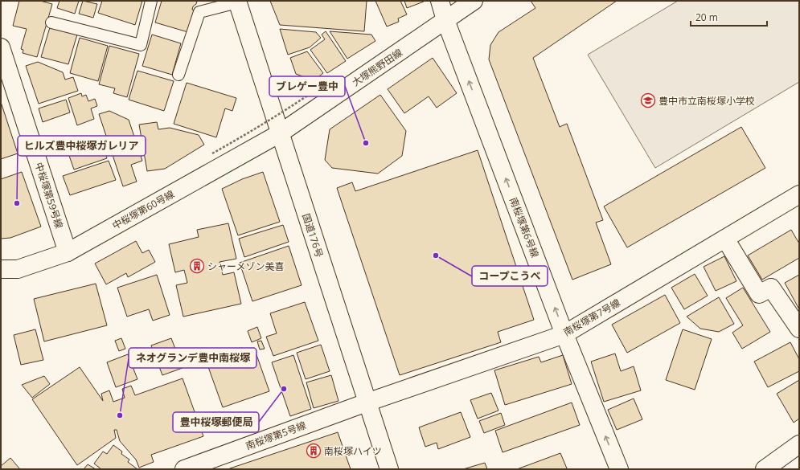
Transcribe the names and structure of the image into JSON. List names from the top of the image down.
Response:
{
  "streets": {
    "main road": [
      "大塚熊野田線",
      "中桜塚第59号線",
      "中桜塚第60号線",
      "南桜塚第6号線",
      "国道176号",
      "南桜塚第7号線",
      "南桜塚第5号線"
    ]
  },
  "crossings": [
    ["大塚熊野田線", "中桜塚第60号線"],
    ["大塚熊野田線", "南桜塚第6号線"],
    ["大塚熊野田線", "国道176号"],
    ["中桜塚第59号線", "中桜塚第60号線"],
    ["中桜塚第60号線", "国道176号"],
    ["南桜塚第6号線", "南桜塚第7号線"],
    ["国道176号", "南桜塚第7号線"],
    ["国道176号", "南桜塚第5号線"],
    ["南桜塚第7号線", "南桜塚第5号線"]
  ],
  "one_way": ["南桜塚第6号線"],
  "places": {
    "school or university": ["豊中市立南桜塚小学校"],
    "other": [
      "ブレゲー豊中",
      "ヒルズ豊中桜塚ガレリア",
      "コープこうべ",
      "豊中桜塚郵便局",
      "ネオグランデ豊中南桜塚"
    ],
    "building": ["シャーメゾン美喜", "南桜塚ハイツ"]
  },
  "scale_bar": "20 m"
}
